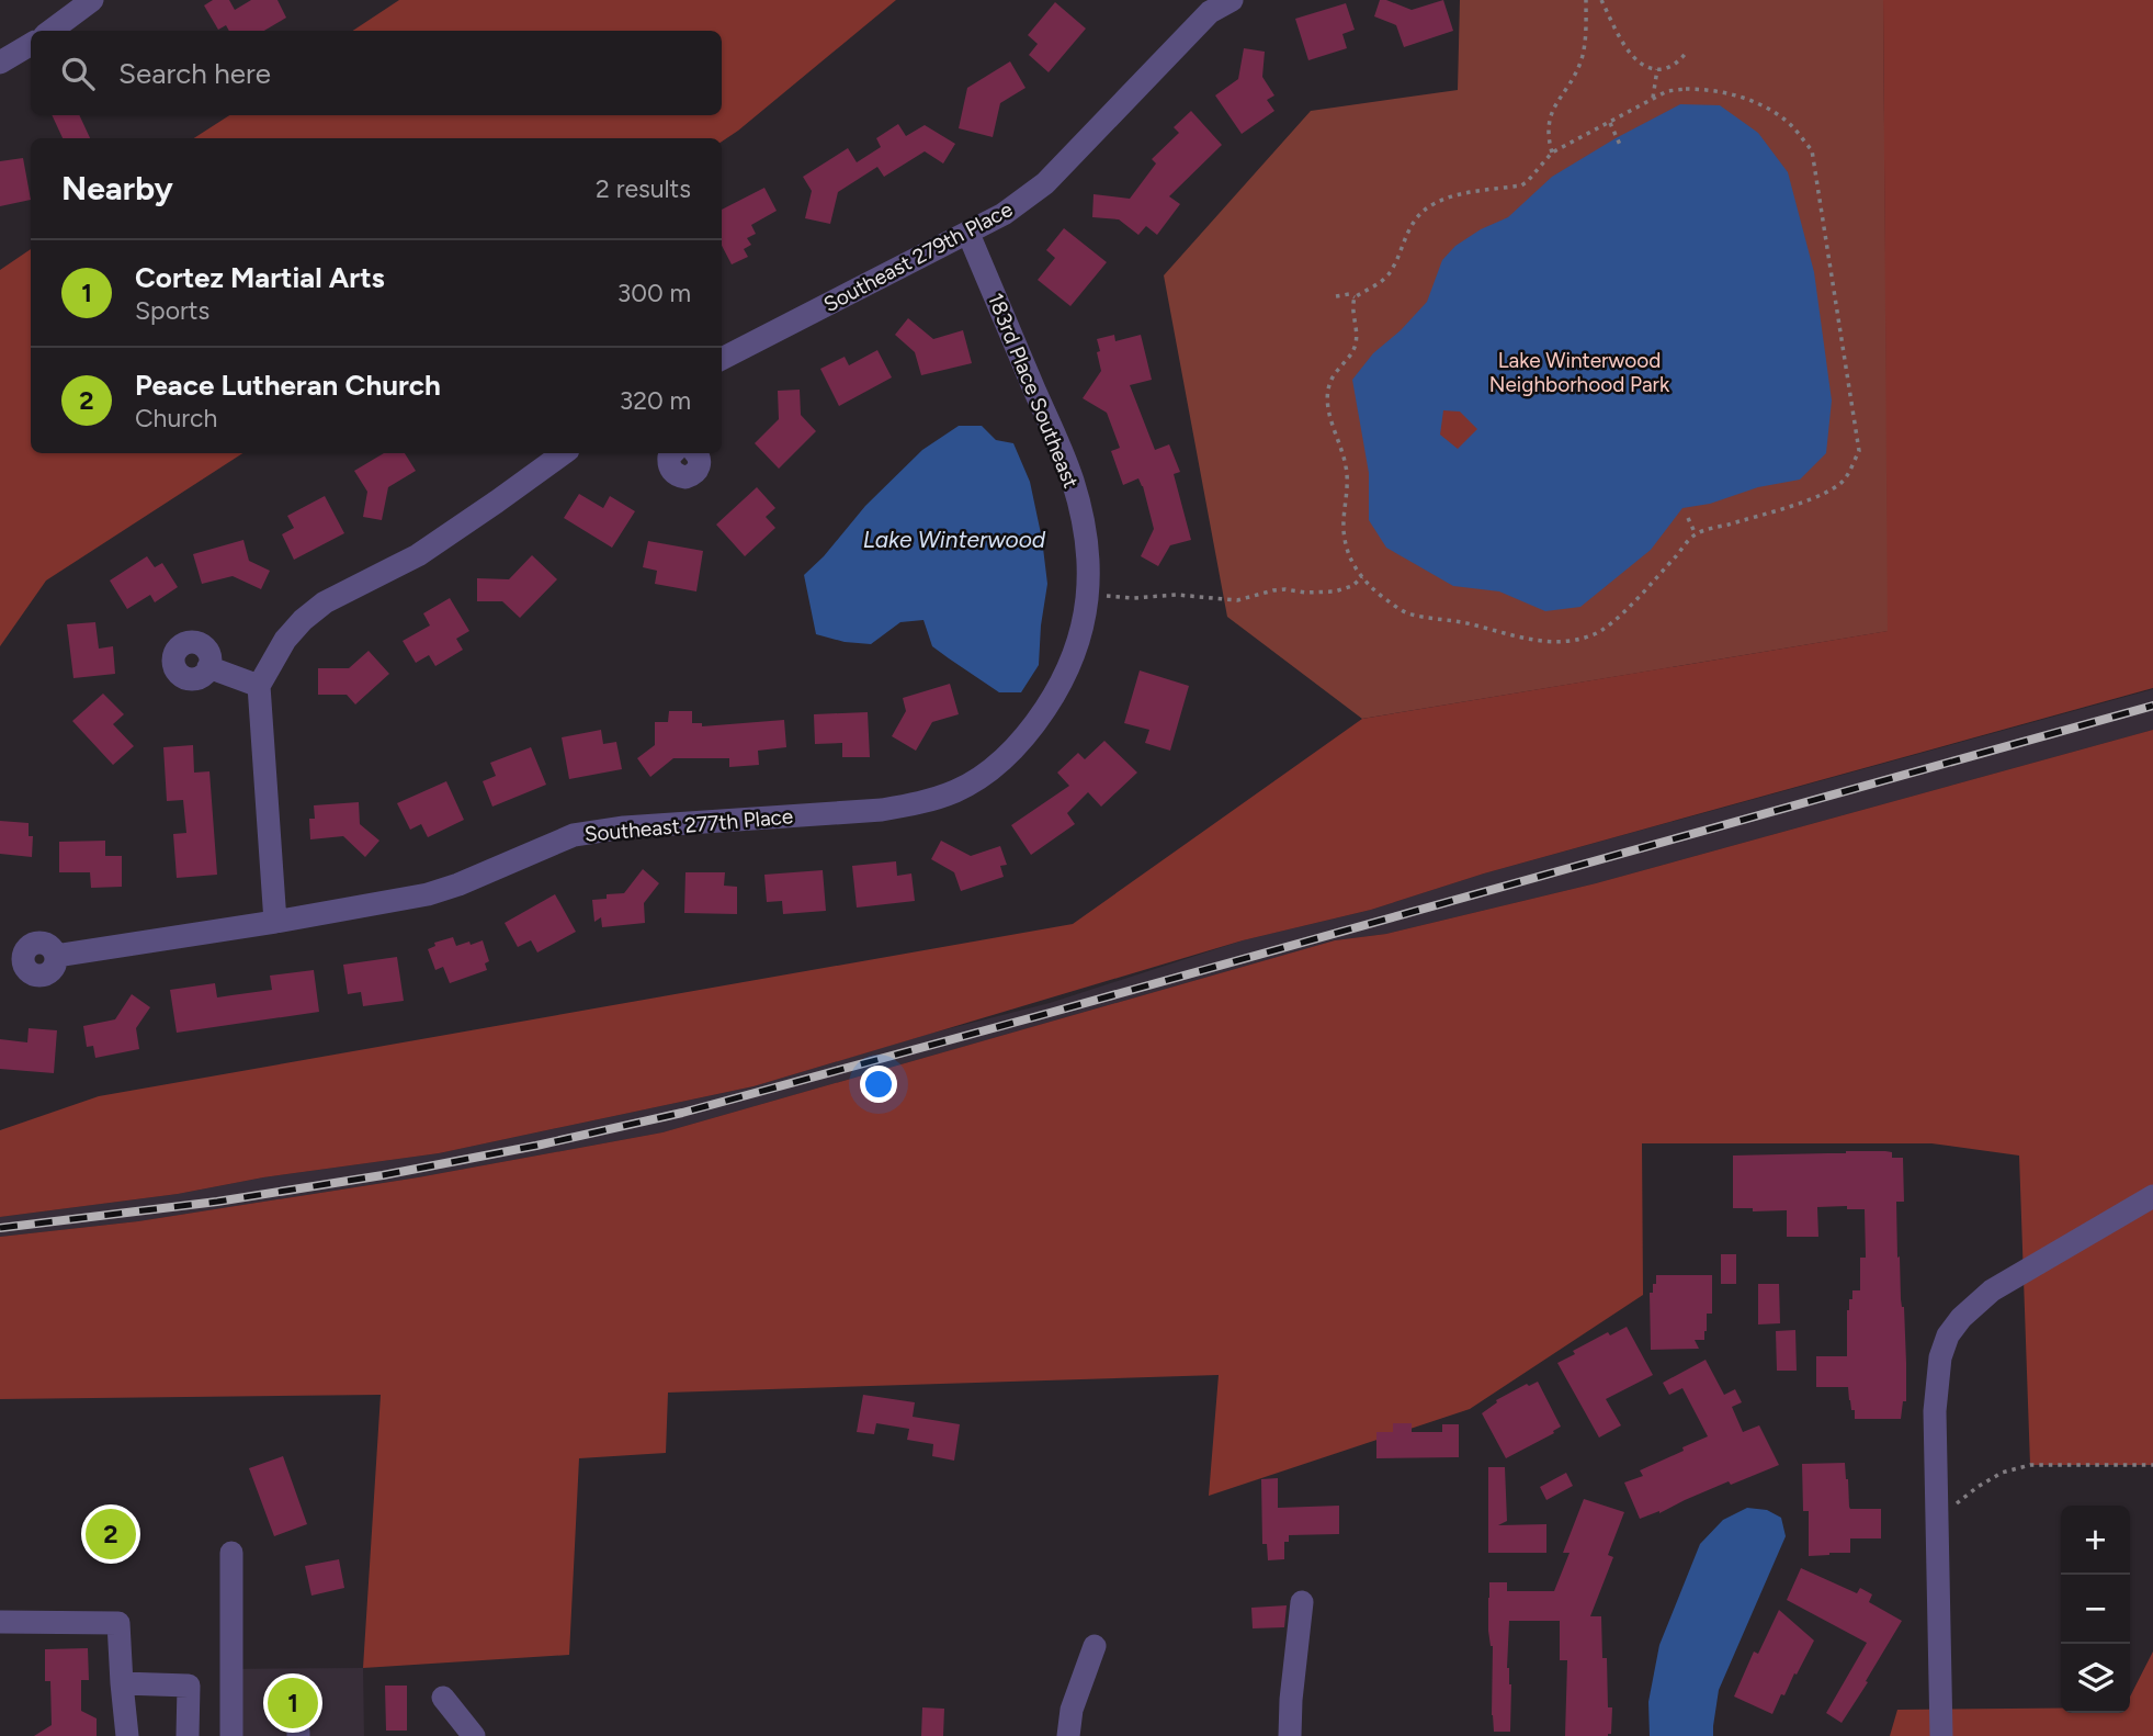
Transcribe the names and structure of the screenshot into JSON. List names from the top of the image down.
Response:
{
  "streets": {
    "street": ["Southeast 279th Place", "183rd Place Southeast", "Southeast 277th Place"]
  },
  "crossings": [
    ["Southeast 279th Place", "183rd Place Southeast"],
    ["183rd Place Southeast", "Southeast 277th Place"]
  ],
  "water": ["Lake Winterwood"],
  "parks": ["Lake Winterwood Neighborhood Park"],
  "page": {
    "search": "Search here",
    "heading": ["Nearby", "2 results"],
    "list": [
      {
        "mark": "1",
        "name": "Cortez Martial Arts",
        "note": "Sports",
        "value": "300 m"
      },
      {
        "mark": "2",
        "name": "Peace Lutheran Church",
        "note": "Church",
        "value": "320 m"
      }
    ],
    "pins": ["2", "1"],
    "map_buttons": ["+", "−"]
  }
}
